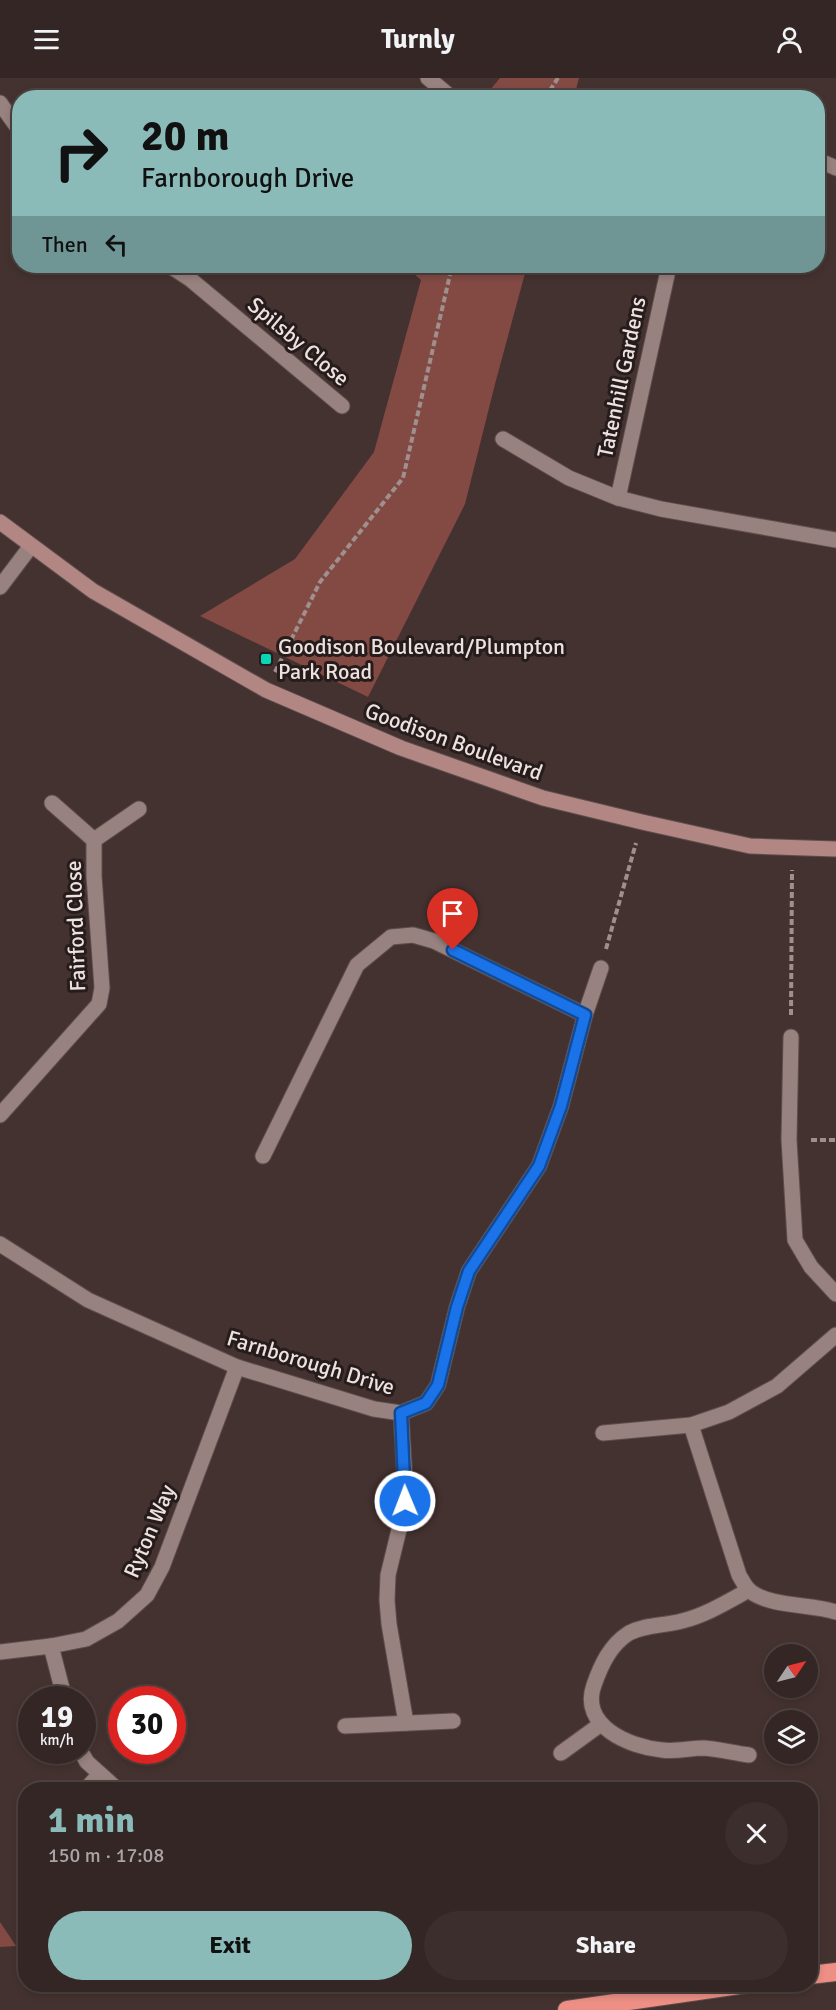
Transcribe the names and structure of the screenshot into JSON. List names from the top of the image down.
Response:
{
  "streets": {
    "street": [
      "Spilsby Close",
      "Tatenhill Gardens",
      "Goodison Boulevard",
      "Fairford Close",
      "Farnborough Drive",
      "Ryton Way"
    ]
  },
  "crossings": [
    ["Farnborough Drive", "Ryton Way"]
  ],
  "places": {
    "transit": ["Goodison Boulevard/Plumpton Park Road"]
  },
  "north": "top right",
  "page": {
    "header": "Turnly",
    "turn": ["20 m", "Farnborough Drive"],
    "then": "Then",
    "speed": "19 km/h",
    "limit": "30",
    "heading": ["1 min", "150 m · 17:08"],
    "buttons": ["Exit", "Share"]
  }
}
